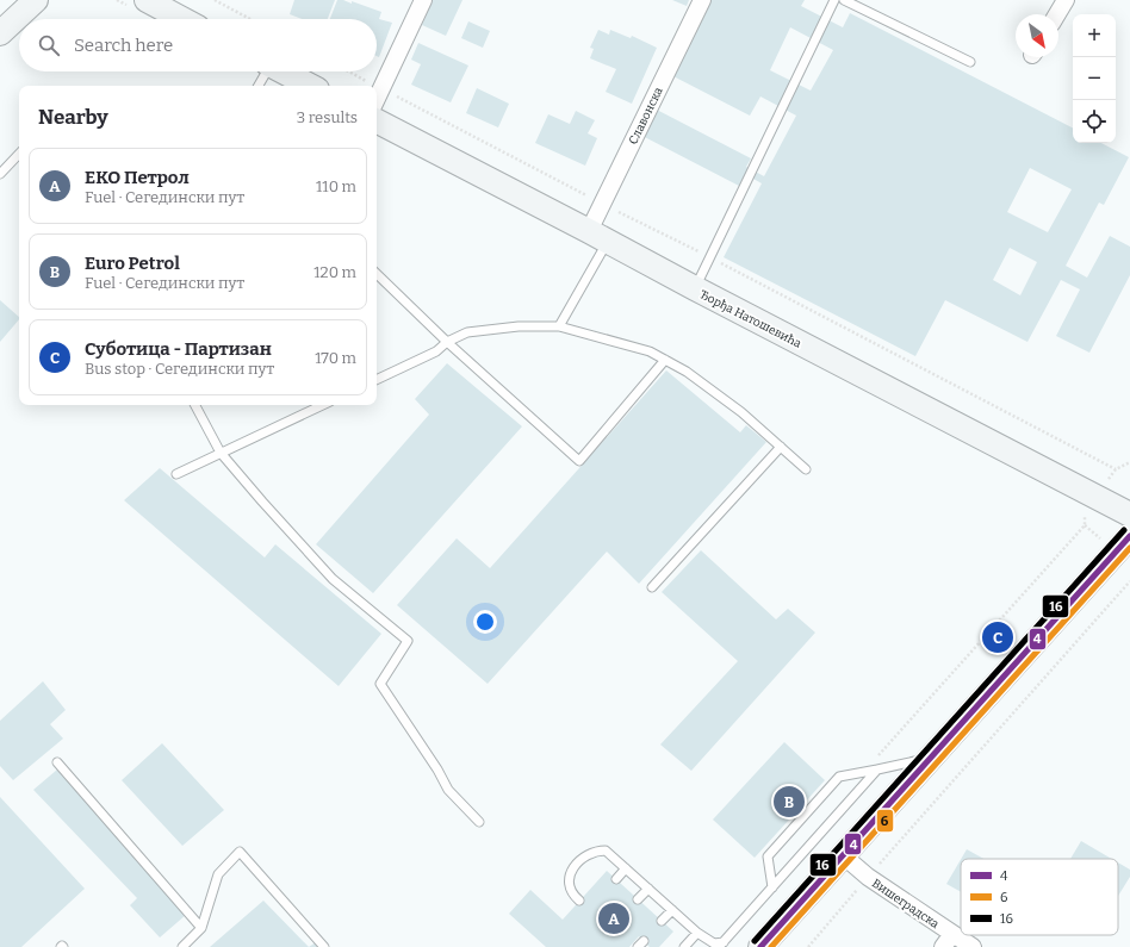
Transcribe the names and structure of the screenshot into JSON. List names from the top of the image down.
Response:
{
  "streets": {
    "street": ["Славонска", "Ђорђа Натошевића", "Вишеградска"]
  },
  "crossings": [
    ["Славонска", "Ђорђа Натошевића"]
  ],
  "lines": ["transit line 16", "transit line 4", "transit line 6"],
  "legend": ["4", "6", "16"],
  "north": "bottom right",
  "page": {
    "map_buttons": ["+", "−"],
    "search": "Search here",
    "heading": ["Nearby", "3 results"],
    "list": [
      {
        "mark": "A",
        "name": "ЕКО Петрол",
        "note": "Fuel · Сегедински пут",
        "value": "110 m"
      },
      {
        "mark": "B",
        "name": "Euro Petrol",
        "note": "Fuel · Сегедински пут",
        "value": "120 m"
      },
      {
        "mark": "C",
        "name": "Суботица - Партизан",
        "note": "Bus stop · Сегедински пут",
        "value": "170 m"
      }
    ],
    "pins": ["C", "B", "A"]
  }
}
